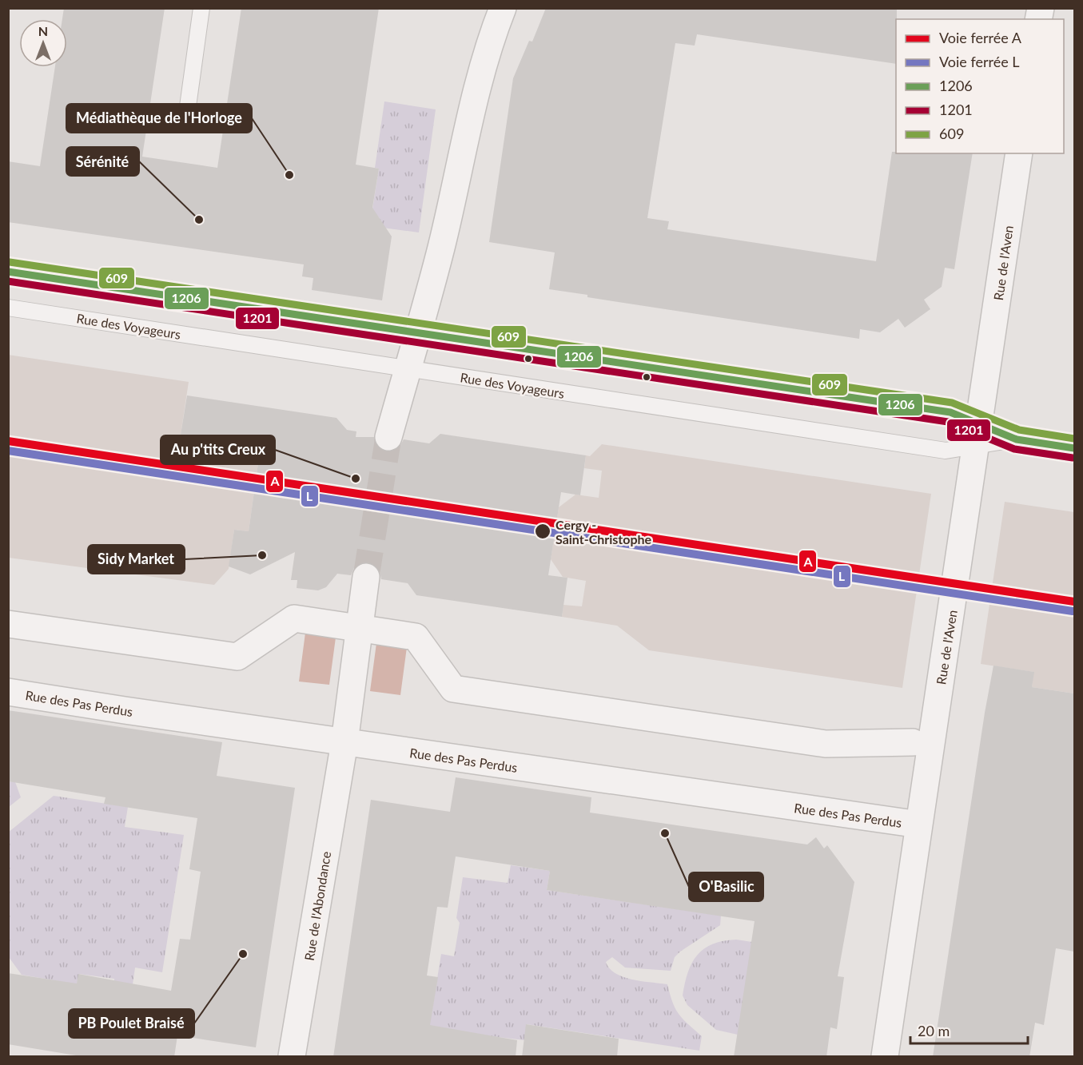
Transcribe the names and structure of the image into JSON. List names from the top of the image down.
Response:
{
  "streets": {
    "street": ["Rue de l'Aven", "Rue des Pas Perdus", "Rue de l'Abondance"],
    "lane": ["Rue des Voyageurs"]
  },
  "crossings": [
    ["Rue de l'Aven", "Rue des Voyageurs"],
    ["Rue de l'Aven", "Rue des Pas Perdus"],
    ["Rue des Pas Perdus", "Rue de l'Abondance"]
  ],
  "places": [
    "Médiathèque de l'Horloge",
    "Sérénité",
    "Au p'tits Creux",
    "Cergy - Saint-Christophe",
    "Sidy Market",
    "O'Basilic",
    "PB Poulet Braisé"
  ],
  "lines": [
    "transit line 609",
    "transit line 1206",
    "transit line 1201",
    "rail line A",
    "rail line L"
  ],
  "legend": [
    "Voie ferrée A",
    "Voie ferrée L",
    "1206",
    "1201",
    "609"
  ],
  "scale_bar": "20 m",
  "north": "top"
}
